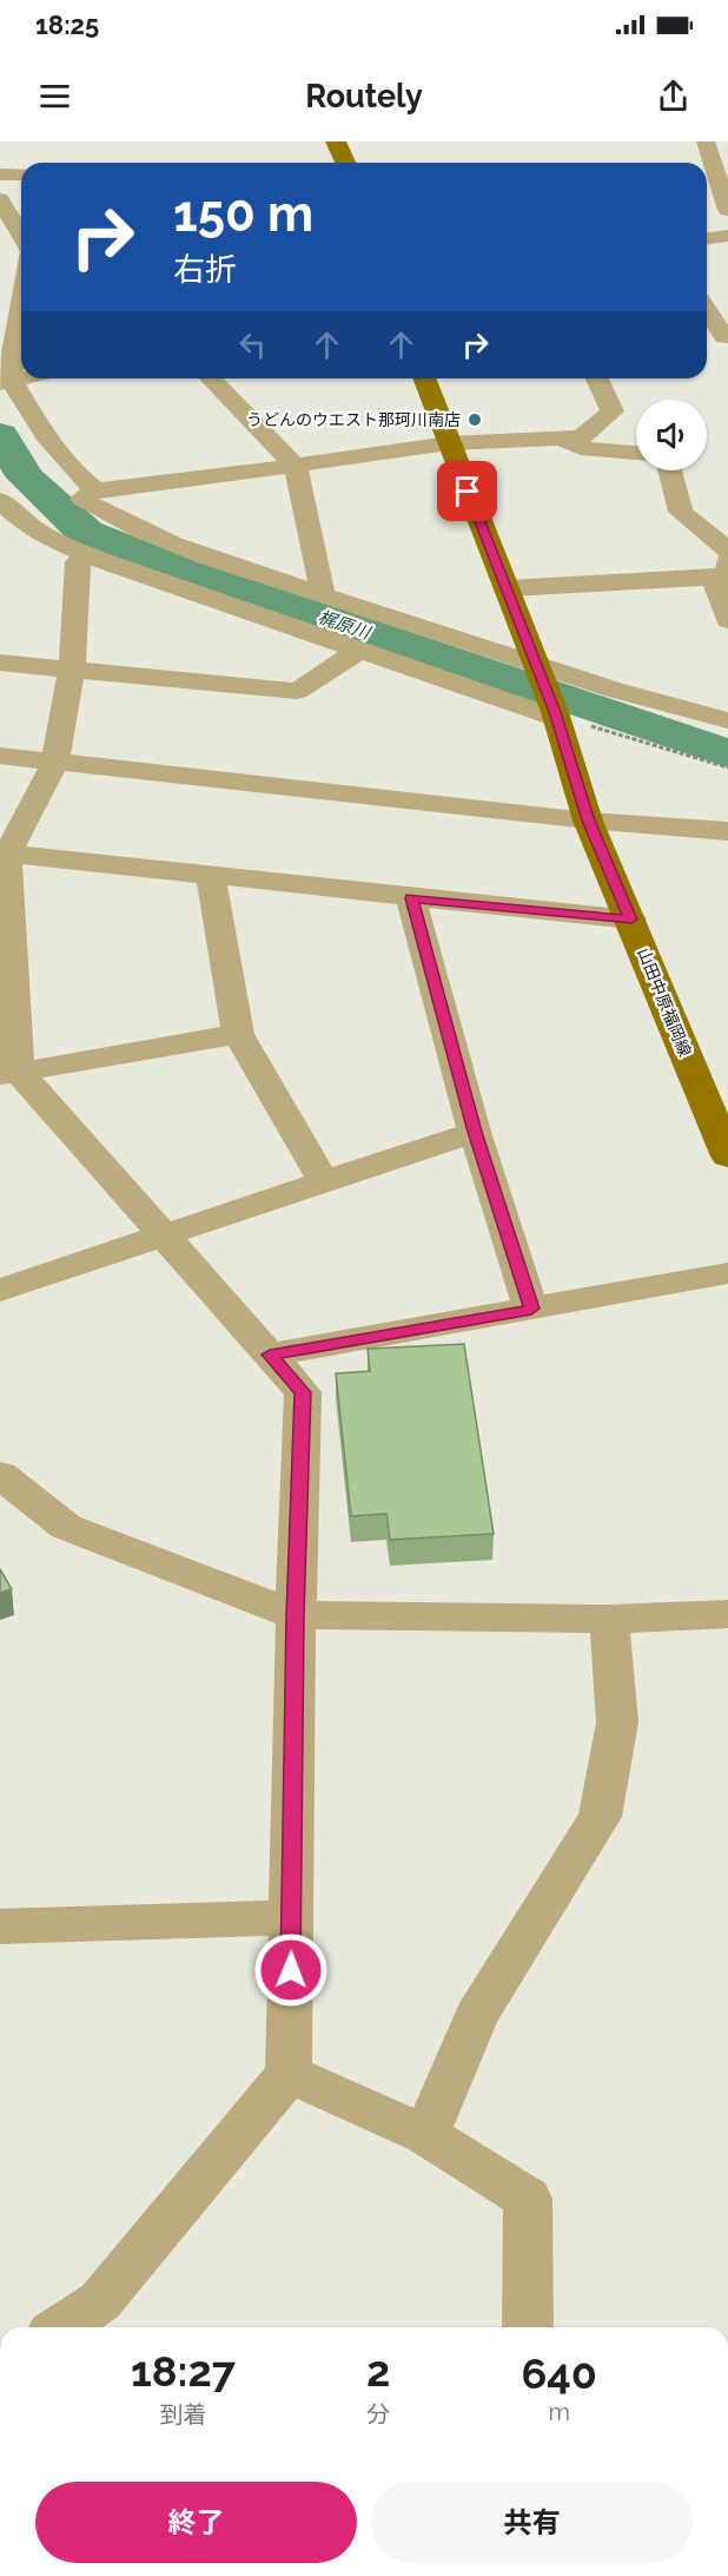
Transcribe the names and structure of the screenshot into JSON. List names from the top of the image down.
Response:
{
  "streets": {
    "main road": ["山田中原福岡線"]
  },
  "water": ["梶原川"],
  "places": ["うどんのウエスト那珂川南店"],
  "page": {
    "status": "18:25",
    "header": "Routely",
    "turn": ["150 m", "右折"],
    "eta": [
      "18:27",
      "到着",
      "2",
      "分",
      "640",
      "m"
    ],
    "buttons": ["終了", "共有"]
  }
}
